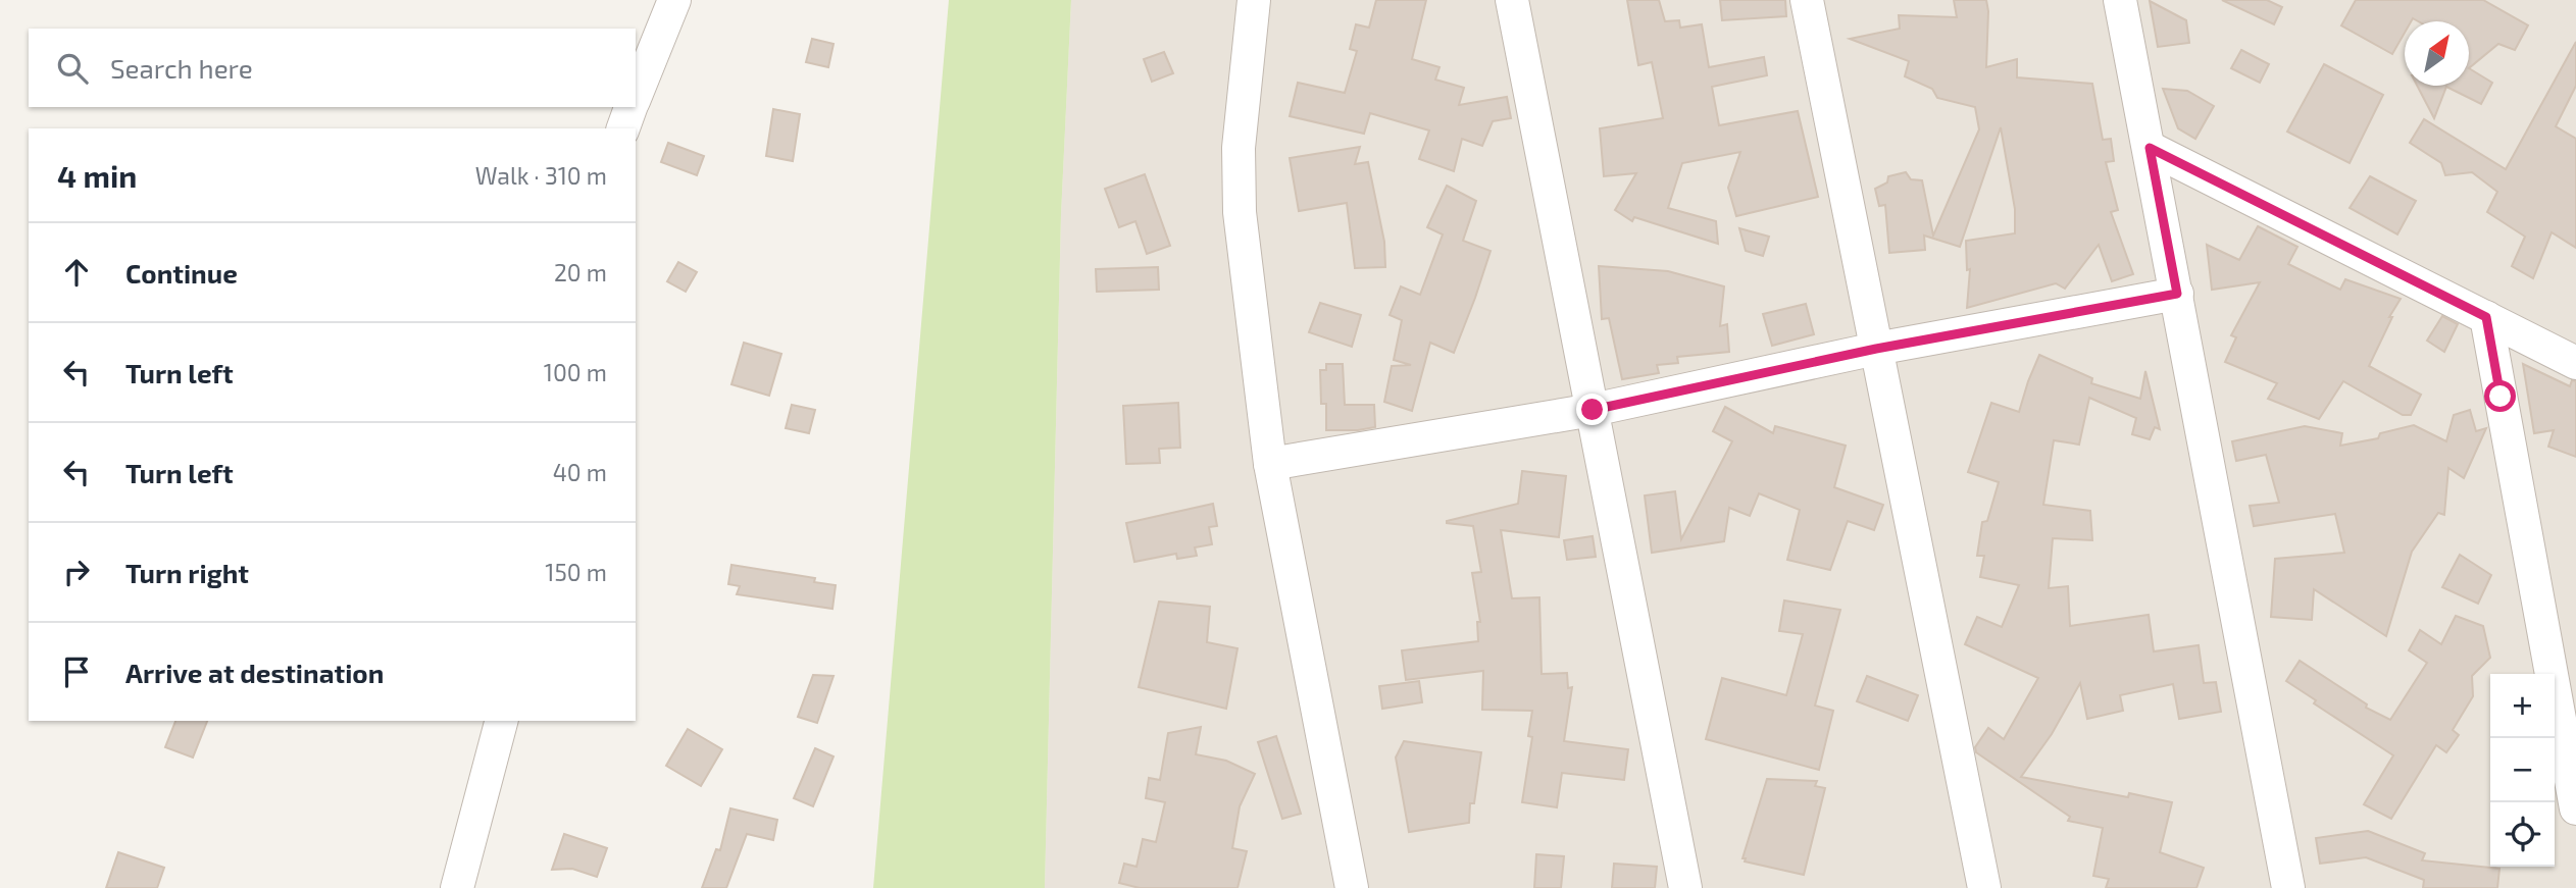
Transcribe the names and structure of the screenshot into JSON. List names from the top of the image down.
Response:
{
  "north": "top right",
  "page": {
    "search": "Search here",
    "heading": ["4 min", "Walk · 310 m"],
    "list": [
      ["Continue", "20 m"],
      ["Turn left", "100 m"],
      ["Turn left", "40 m"],
      ["Turn right", "150 m"],
      "Arrive at destination"
    ],
    "map_buttons": ["+", "−"]
  }
}
